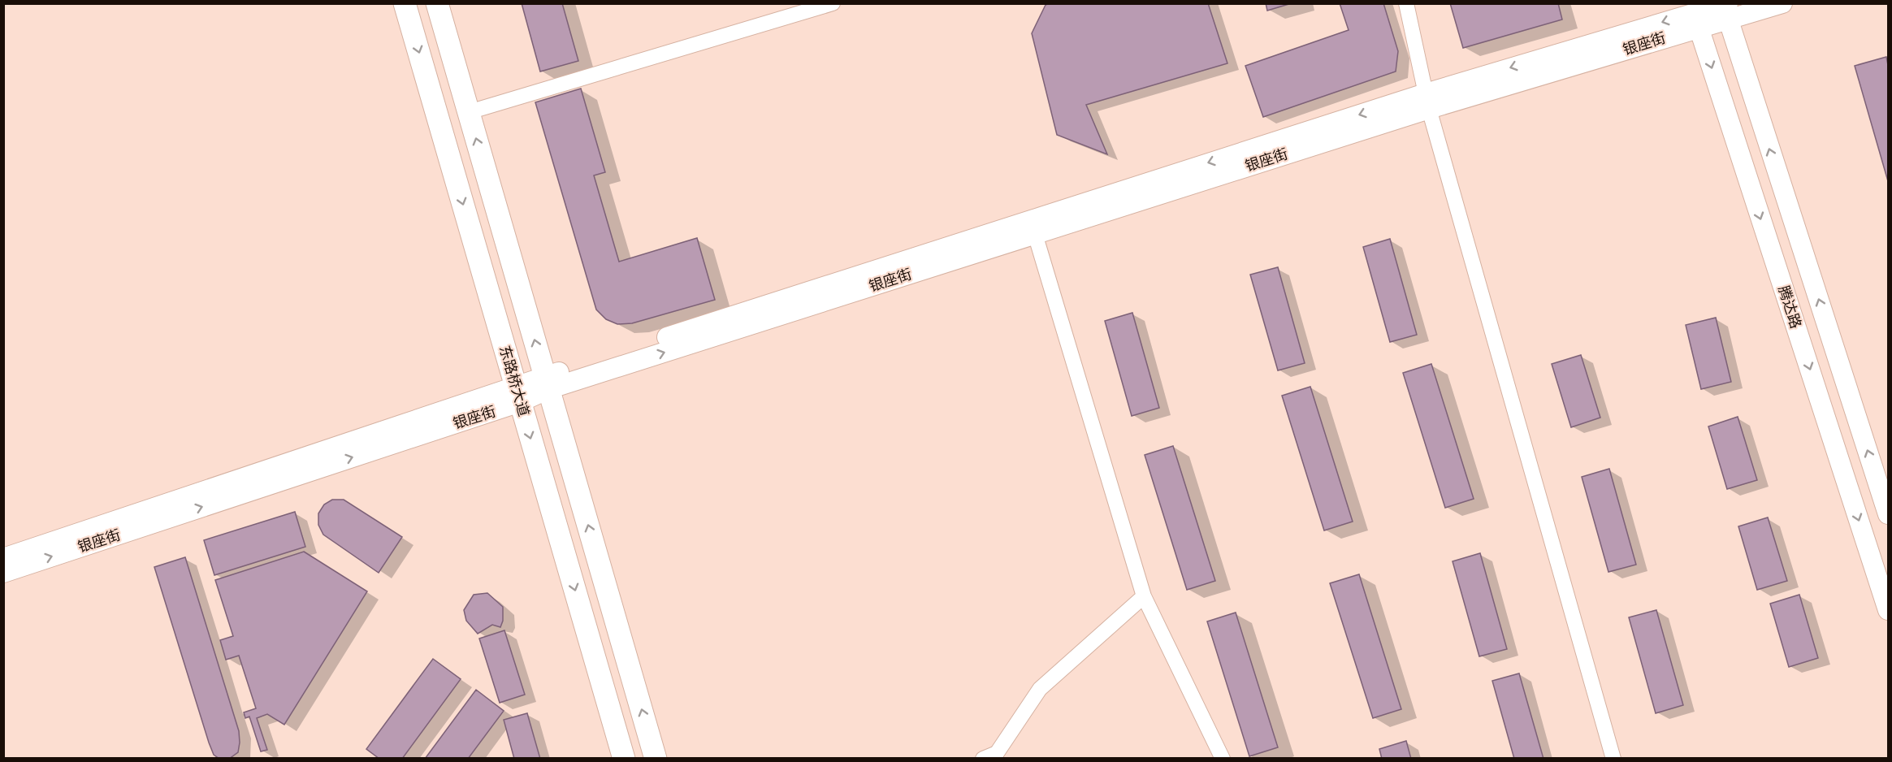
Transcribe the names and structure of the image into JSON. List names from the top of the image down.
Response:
{
  "streets": {
    "main road": ["银座街", "腾达路", "东路桥大道"]
  },
  "crossings": [
    ["银座街", "东路桥大道"]
  ]
}
